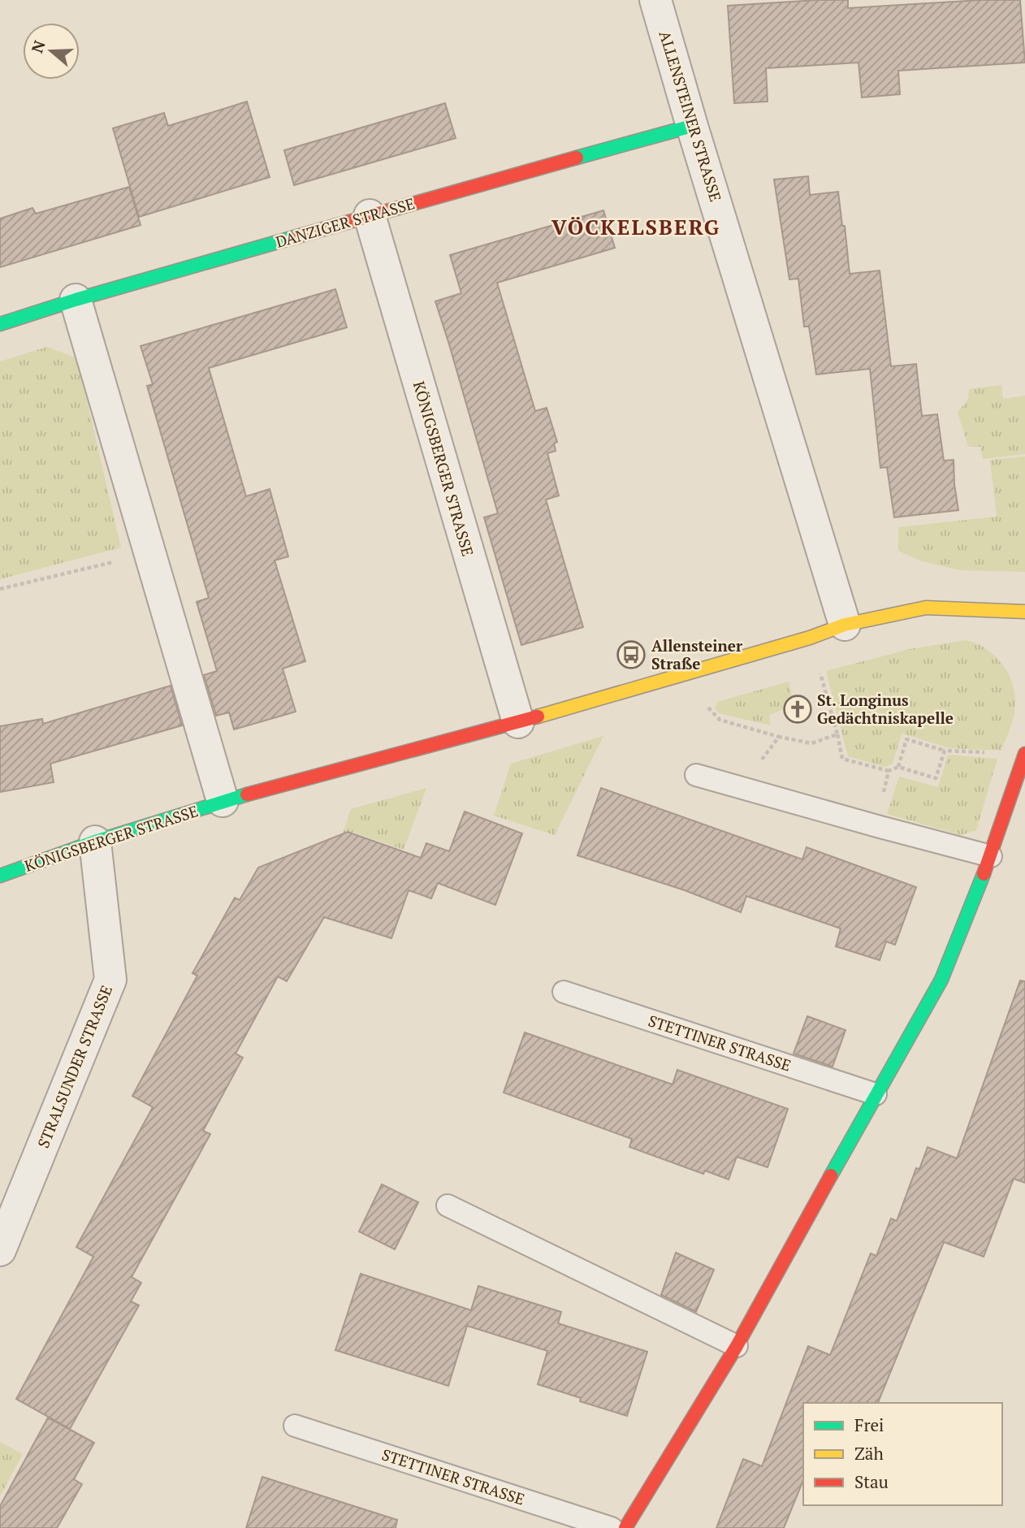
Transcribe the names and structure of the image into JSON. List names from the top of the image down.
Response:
{
  "streets": {
    "street": [
      "ALLENSTEINER STRASSE",
      "DANZIGER STRASSE",
      "KÖNIGSBERGER STRASSE",
      "STRALSUNDER STRASSE"
    ],
    "lane": ["STETTINER STRASSE"]
  },
  "crossings": [
    ["ALLENSTEINER STRASSE", "DANZIGER STRASSE"],
    ["ALLENSTEINER STRASSE", "KÖNIGSBERGER STRASSE"],
    ["DANZIGER STRASSE", "KÖNIGSBERGER STRASSE"],
    ["KÖNIGSBERGER STRASSE", "STRALSUNDER STRASSE"]
  ],
  "districts": ["VÖCKELSBERG"],
  "places": {
    "bus stop": ["Allensteiner Straße"],
    "church": ["St. Longinus Gedächtniskapelle"]
  },
  "legend": ["Frei", "Zäh", "Stau"],
  "north": "left"
}
